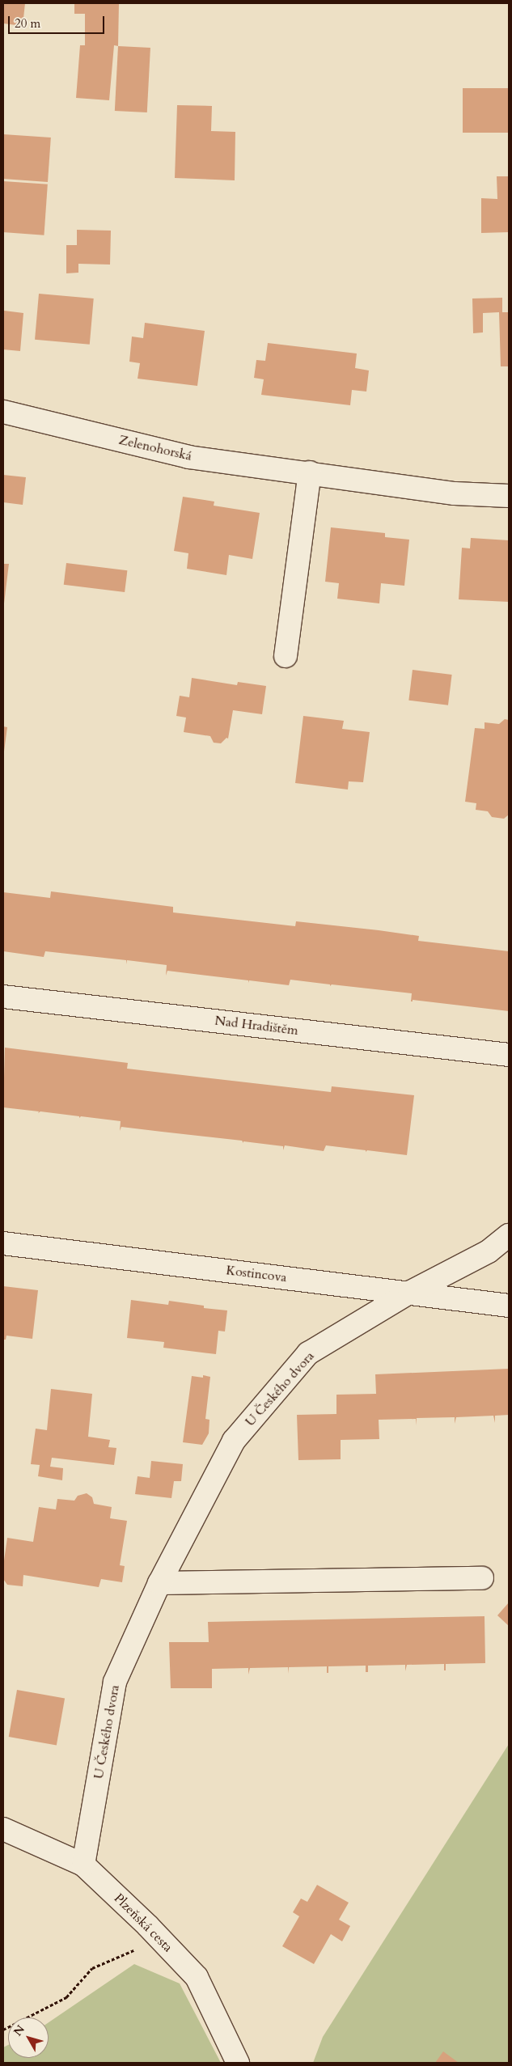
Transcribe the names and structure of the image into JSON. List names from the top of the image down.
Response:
{
  "streets": {
    "street": [
      "Zelenohorská",
      "Nad Hradištěm",
      "Kostincova",
      "U Českého dvora",
      "Plzeňská cesta"
    ]
  },
  "crossings": [
    ["Kostincova", "U Českého dvora"],
    ["U Českého dvora", "Plzeňská cesta"]
  ],
  "scale_bar": "20 m",
  "north": "top left"
}
